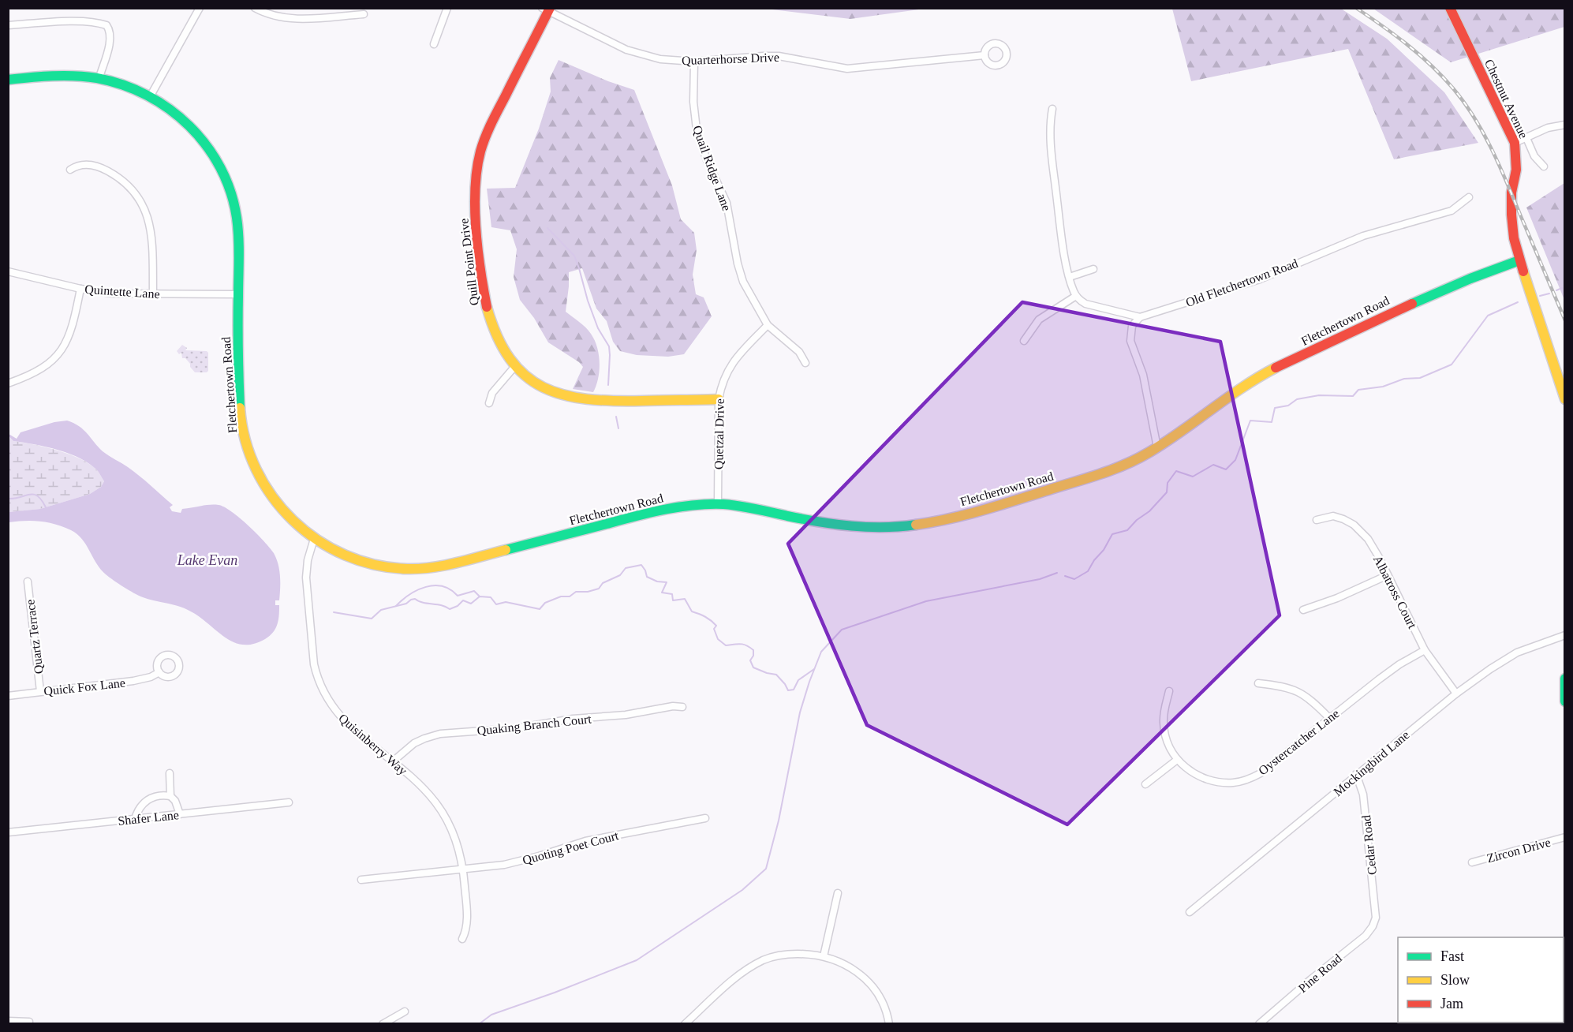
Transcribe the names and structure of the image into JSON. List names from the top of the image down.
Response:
{
  "streets": {
    "street": [
      "Quarterhorse Drive",
      "Chestnut Avenue",
      "Quail Ridge Lane",
      "Quill Point Drive",
      "Old Fletchertown Road",
      "Quintette Lane",
      "Fletchertown Road",
      "Quetzal Drive",
      "Albatross Court",
      "Quartz Terrace",
      "Quick Fox Lane",
      "Quaking Branch Court",
      "Oystercatcher Lane",
      "Quisinberry Way",
      "Mockingbird Lane",
      "Shafer Lane",
      "Cedar Road",
      "Quoting Poet Court",
      "Zircon Drive",
      "Pine Road"
    ]
  },
  "crossings": [
    ["Quarterhorse Drive", "Quail Ridge Lane"],
    ["Quarterhorse Drive", "Quill Point Drive"],
    ["Chestnut Avenue", "Fletchertown Road"],
    ["Quail Ridge Lane", "Quetzal Drive"],
    ["Quill Point Drive", "Quetzal Drive"],
    ["Quintette Lane", "Fletchertown Road"],
    ["Fletchertown Road", "Quetzal Drive"],
    ["Fletchertown Road", "Quisinberry Way"],
    ["Albatross Court", "Oystercatcher Lane"],
    ["Albatross Court", "Mockingbird Lane"],
    ["Quartz Terrace", "Quick Fox Lane"],
    ["Quaking Branch Court", "Quisinberry Way"],
    ["Quisinberry Way", "Quoting Poet Court"],
    ["Mockingbird Lane", "Cedar Road"],
    ["Cedar Road", "Pine Road"]
  ],
  "water": ["Lake Evan"],
  "legend": ["Fast", "Slow", "Jam"]
}
